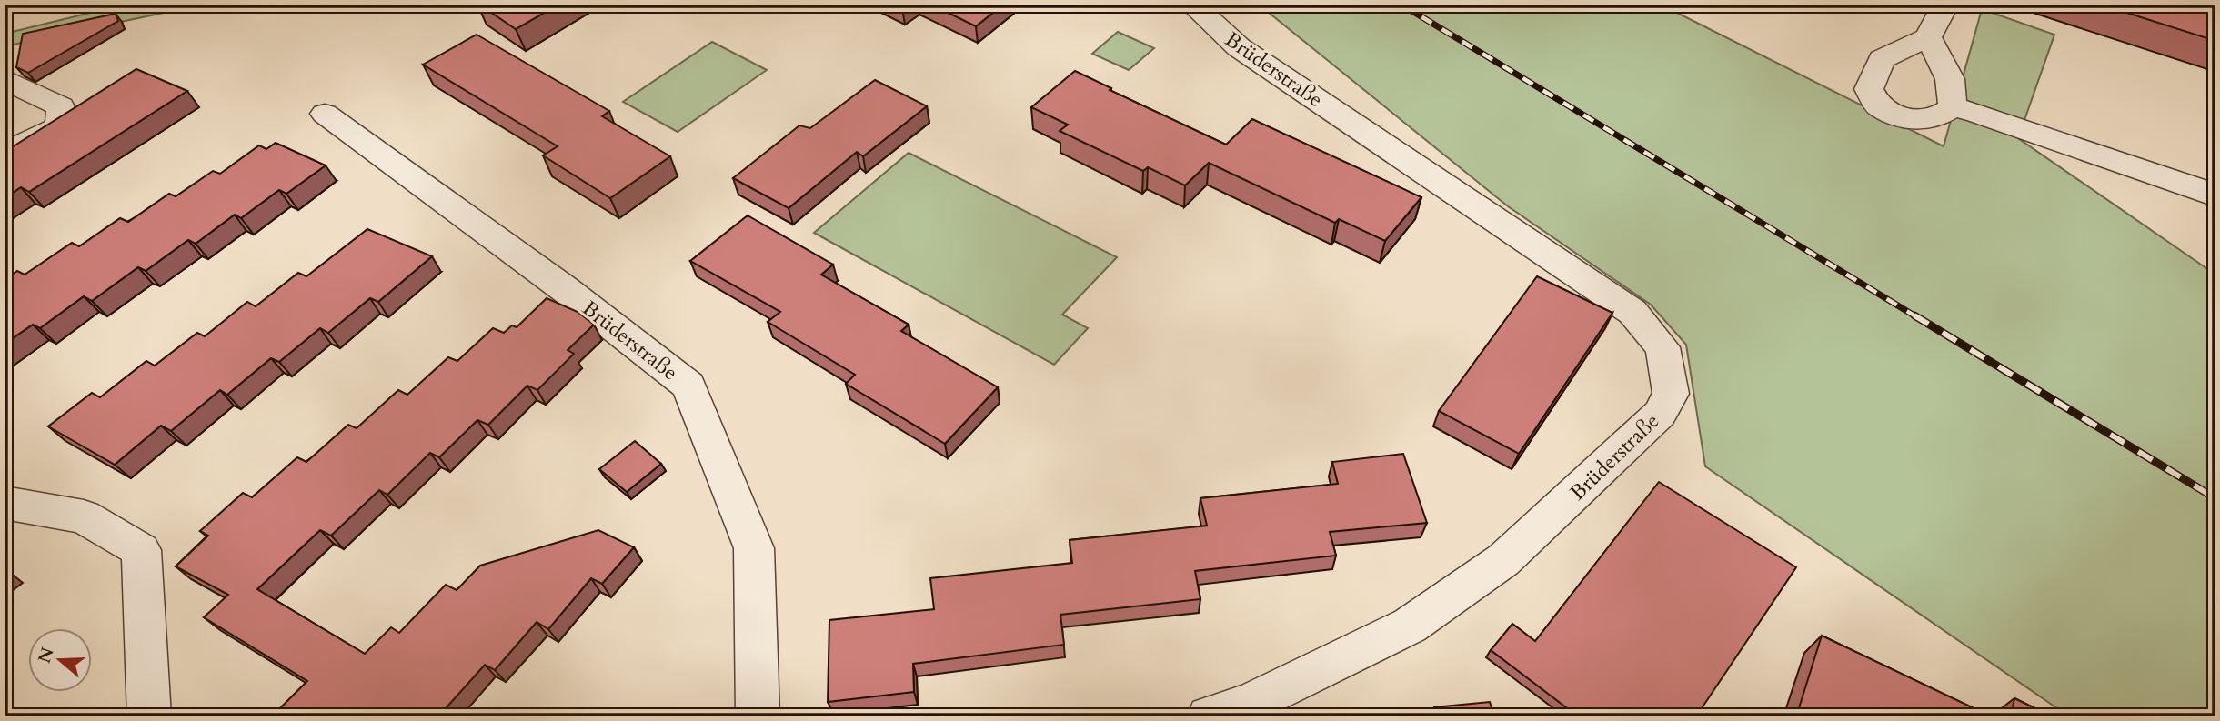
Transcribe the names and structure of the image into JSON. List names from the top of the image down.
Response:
{
  "streets": {
    "street": ["Brüderstraße"]
  },
  "north": "left"
}
